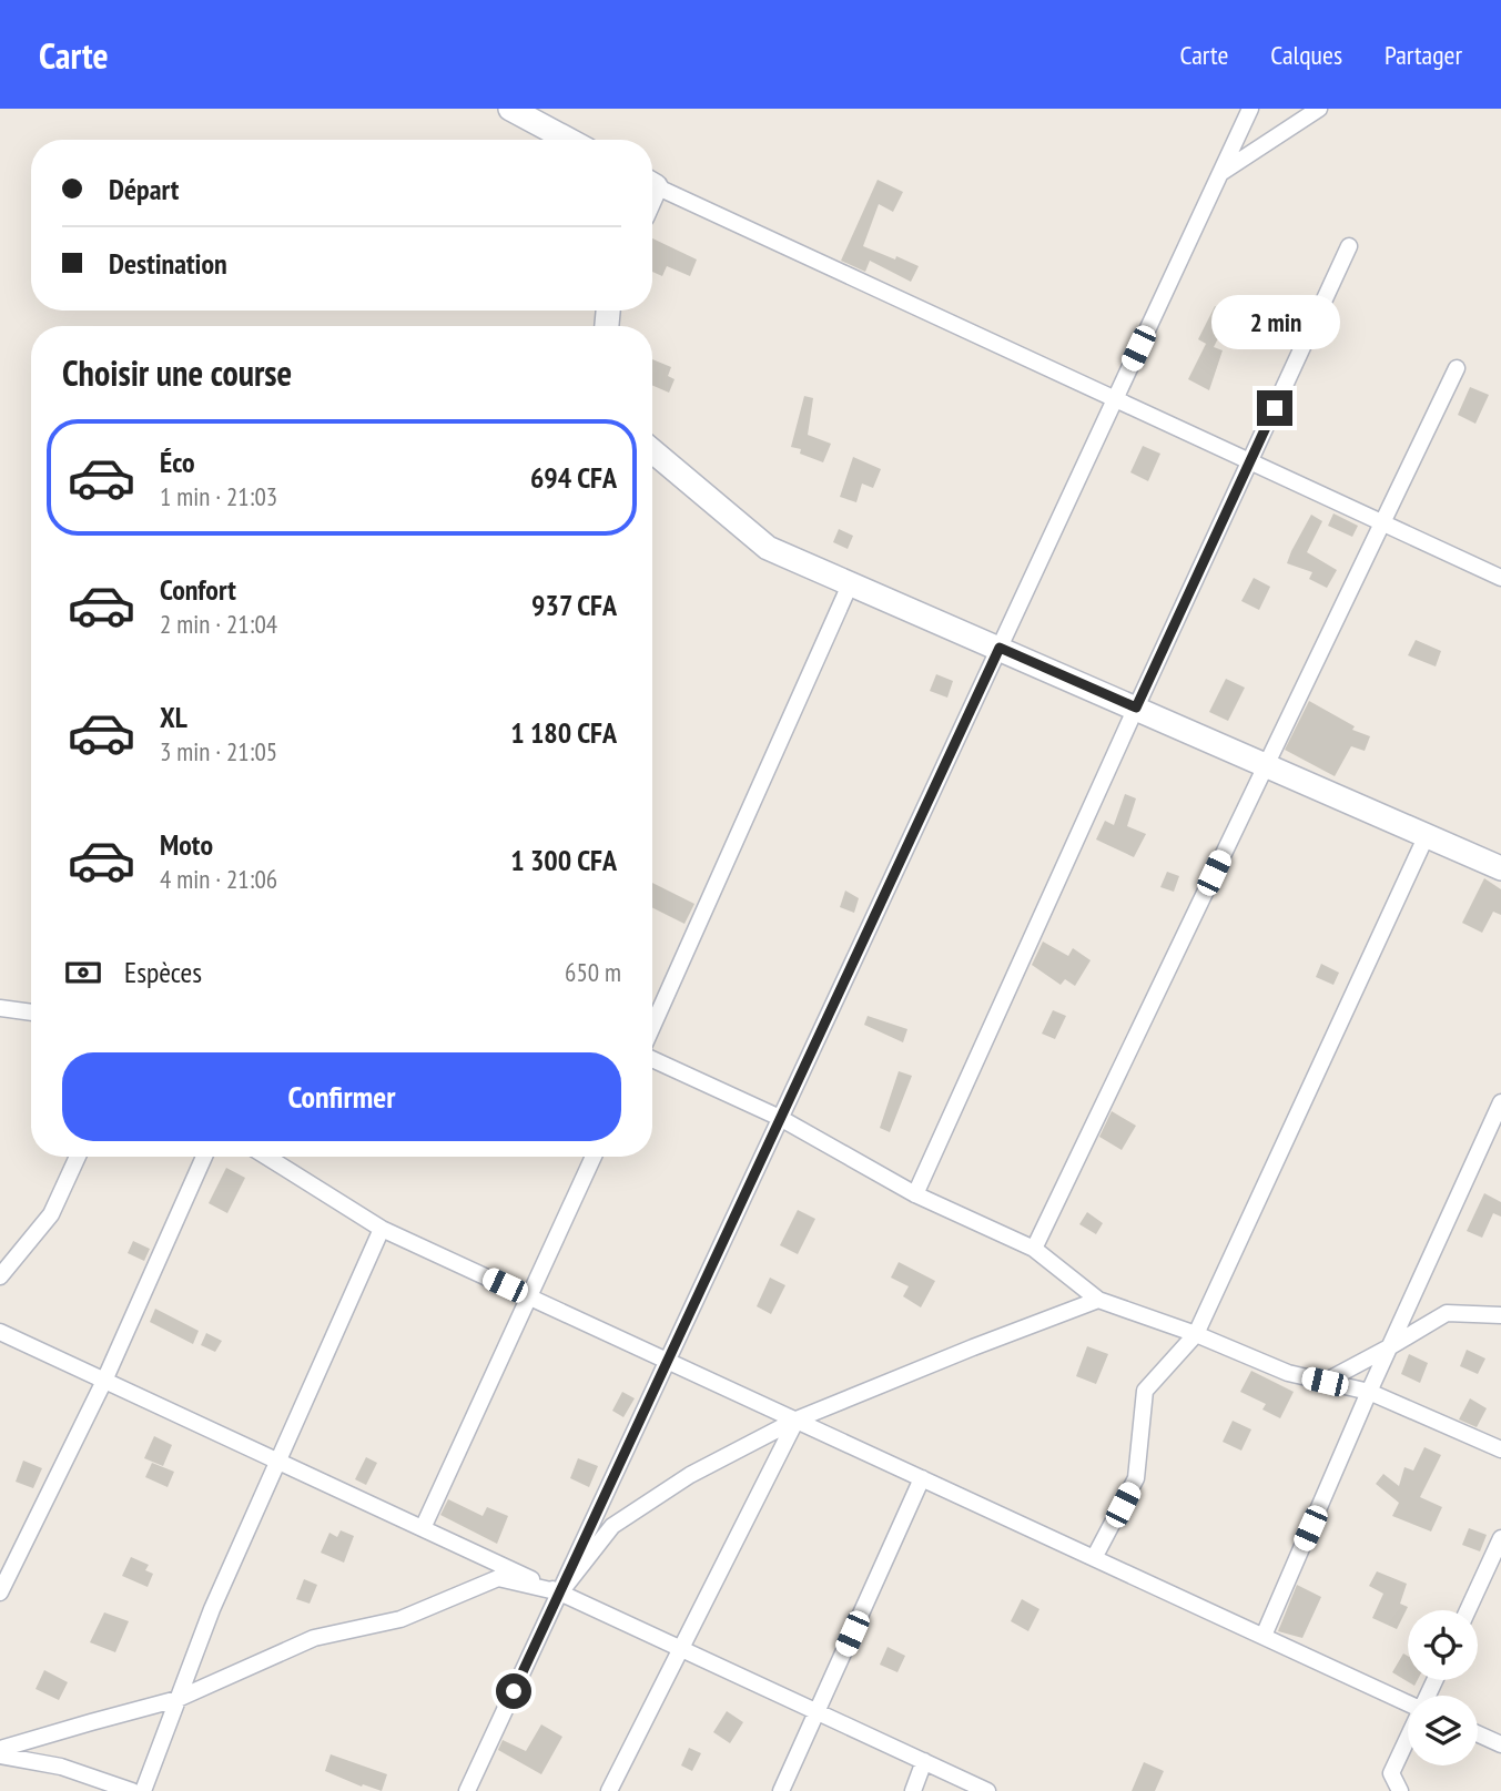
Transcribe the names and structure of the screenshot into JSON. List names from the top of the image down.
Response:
{
  "page": {
    "header": "Carte",
    "nav": ["Carte", "Calques", "Partager"],
    "banner": ["Départ", "Destination"],
    "bubble": "2 min",
    "heading": "Choisir une course",
    "list": [
      {
        "name": "Éco",
        "note": "1 min · 21:03",
        "value": "694 CFA"
      },
      {
        "name": "Confort",
        "note": "2 min · 21:04",
        "value": "937 CFA"
      },
      {
        "name": "XL",
        "note": "3 min · 21:05",
        "value": "1 180 CFA"
      },
      {
        "name": "Moto",
        "note": "4 min · 21:06",
        "value": "1 300 CFA"
      }
    ],
    "pay": ["Espèces", "650 m"],
    "buttons": "Confirmer"
  }
}
